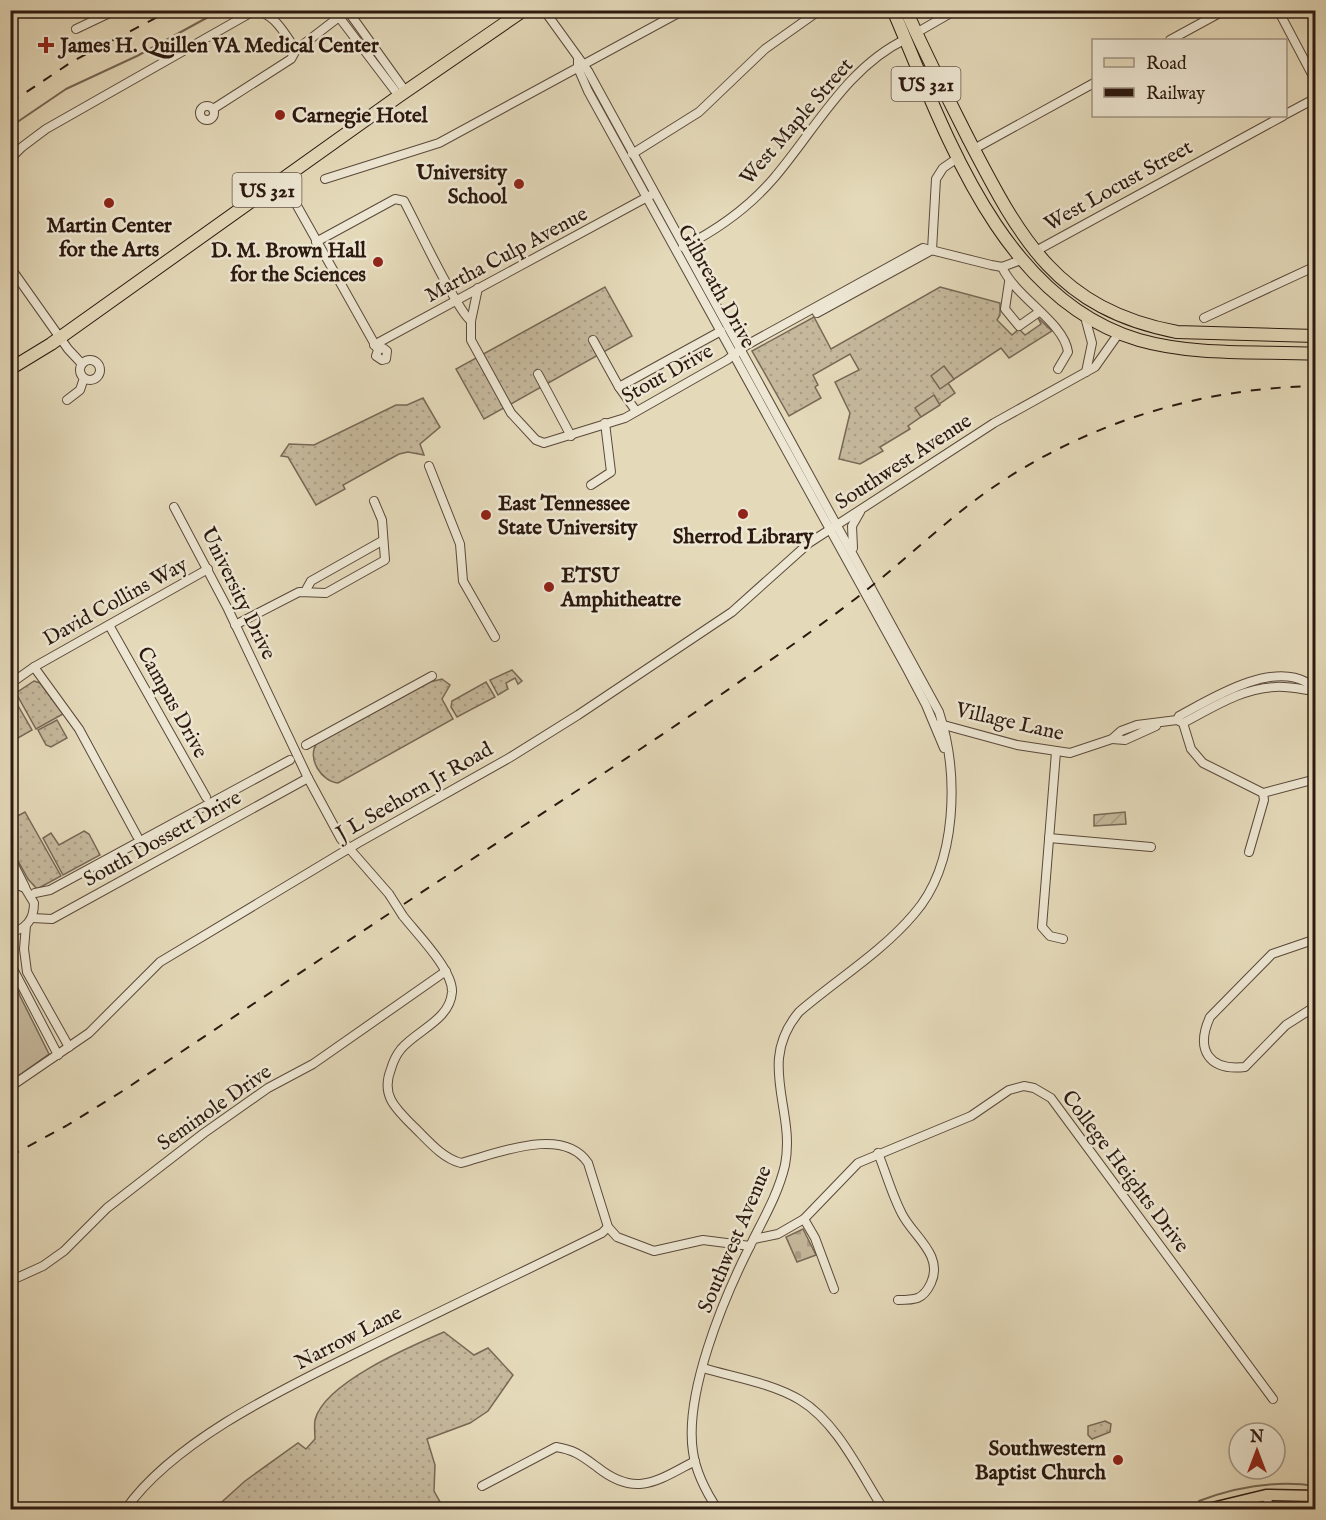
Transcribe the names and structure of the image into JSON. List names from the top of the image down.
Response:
{
  "streets": {
    "highway": ["US 321"],
    "street": [
      "West Maple Street",
      "West Locust Street",
      "Martha Culp Avenue",
      "Gilbreath Drive",
      "Stout Drive",
      "Southwest Avenue",
      "University Drive",
      "David Collins Way",
      "Campus Drive",
      "Village Lane",
      "J L Seehorn Jr Road",
      "South Dossett Drive",
      "Seminole Drive",
      "College Heights Drive",
      "Narrow Lane"
    ]
  },
  "crossings": [
    ["US 321", "West Maple Street"],
    ["US 321", "West Locust Street"],
    ["US 321", "Southwest Avenue"],
    ["West Maple Street", "Gilbreath Drive"],
    ["Martha Culp Avenue", "Gilbreath Drive"],
    ["Martha Culp Avenue", "Stout Drive"],
    ["Gilbreath Drive", "Stout Drive"],
    ["Gilbreath Drive", "Southwest Avenue"],
    ["Gilbreath Drive", "J L Seehorn Jr Road"],
    ["Southwest Avenue", "Village Lane"],
    ["Southwest Avenue", "J L Seehorn Jr Road"],
    ["Southwest Avenue", "College Heights Drive"],
    ["University Drive", "David Collins Way"],
    ["University Drive", "J L Seehorn Jr Road"],
    ["University Drive", "South Dossett Drive"],
    ["David Collins Way", "Campus Drive"]
  ],
  "places": {
    "health": ["James H. Quillen VA Medical Center"],
    "other": [
      "Carnegie Hotel",
      "University School",
      "Martin Center for the Arts",
      "D. M. Brown Hall for the Sciences",
      "Sherrod Library",
      "East Tennessee State University",
      "ETSU Amphitheatre",
      "Southwestern Baptist Church"
    ]
  },
  "legend": ["Road", "Railway"],
  "north": "top"
}
